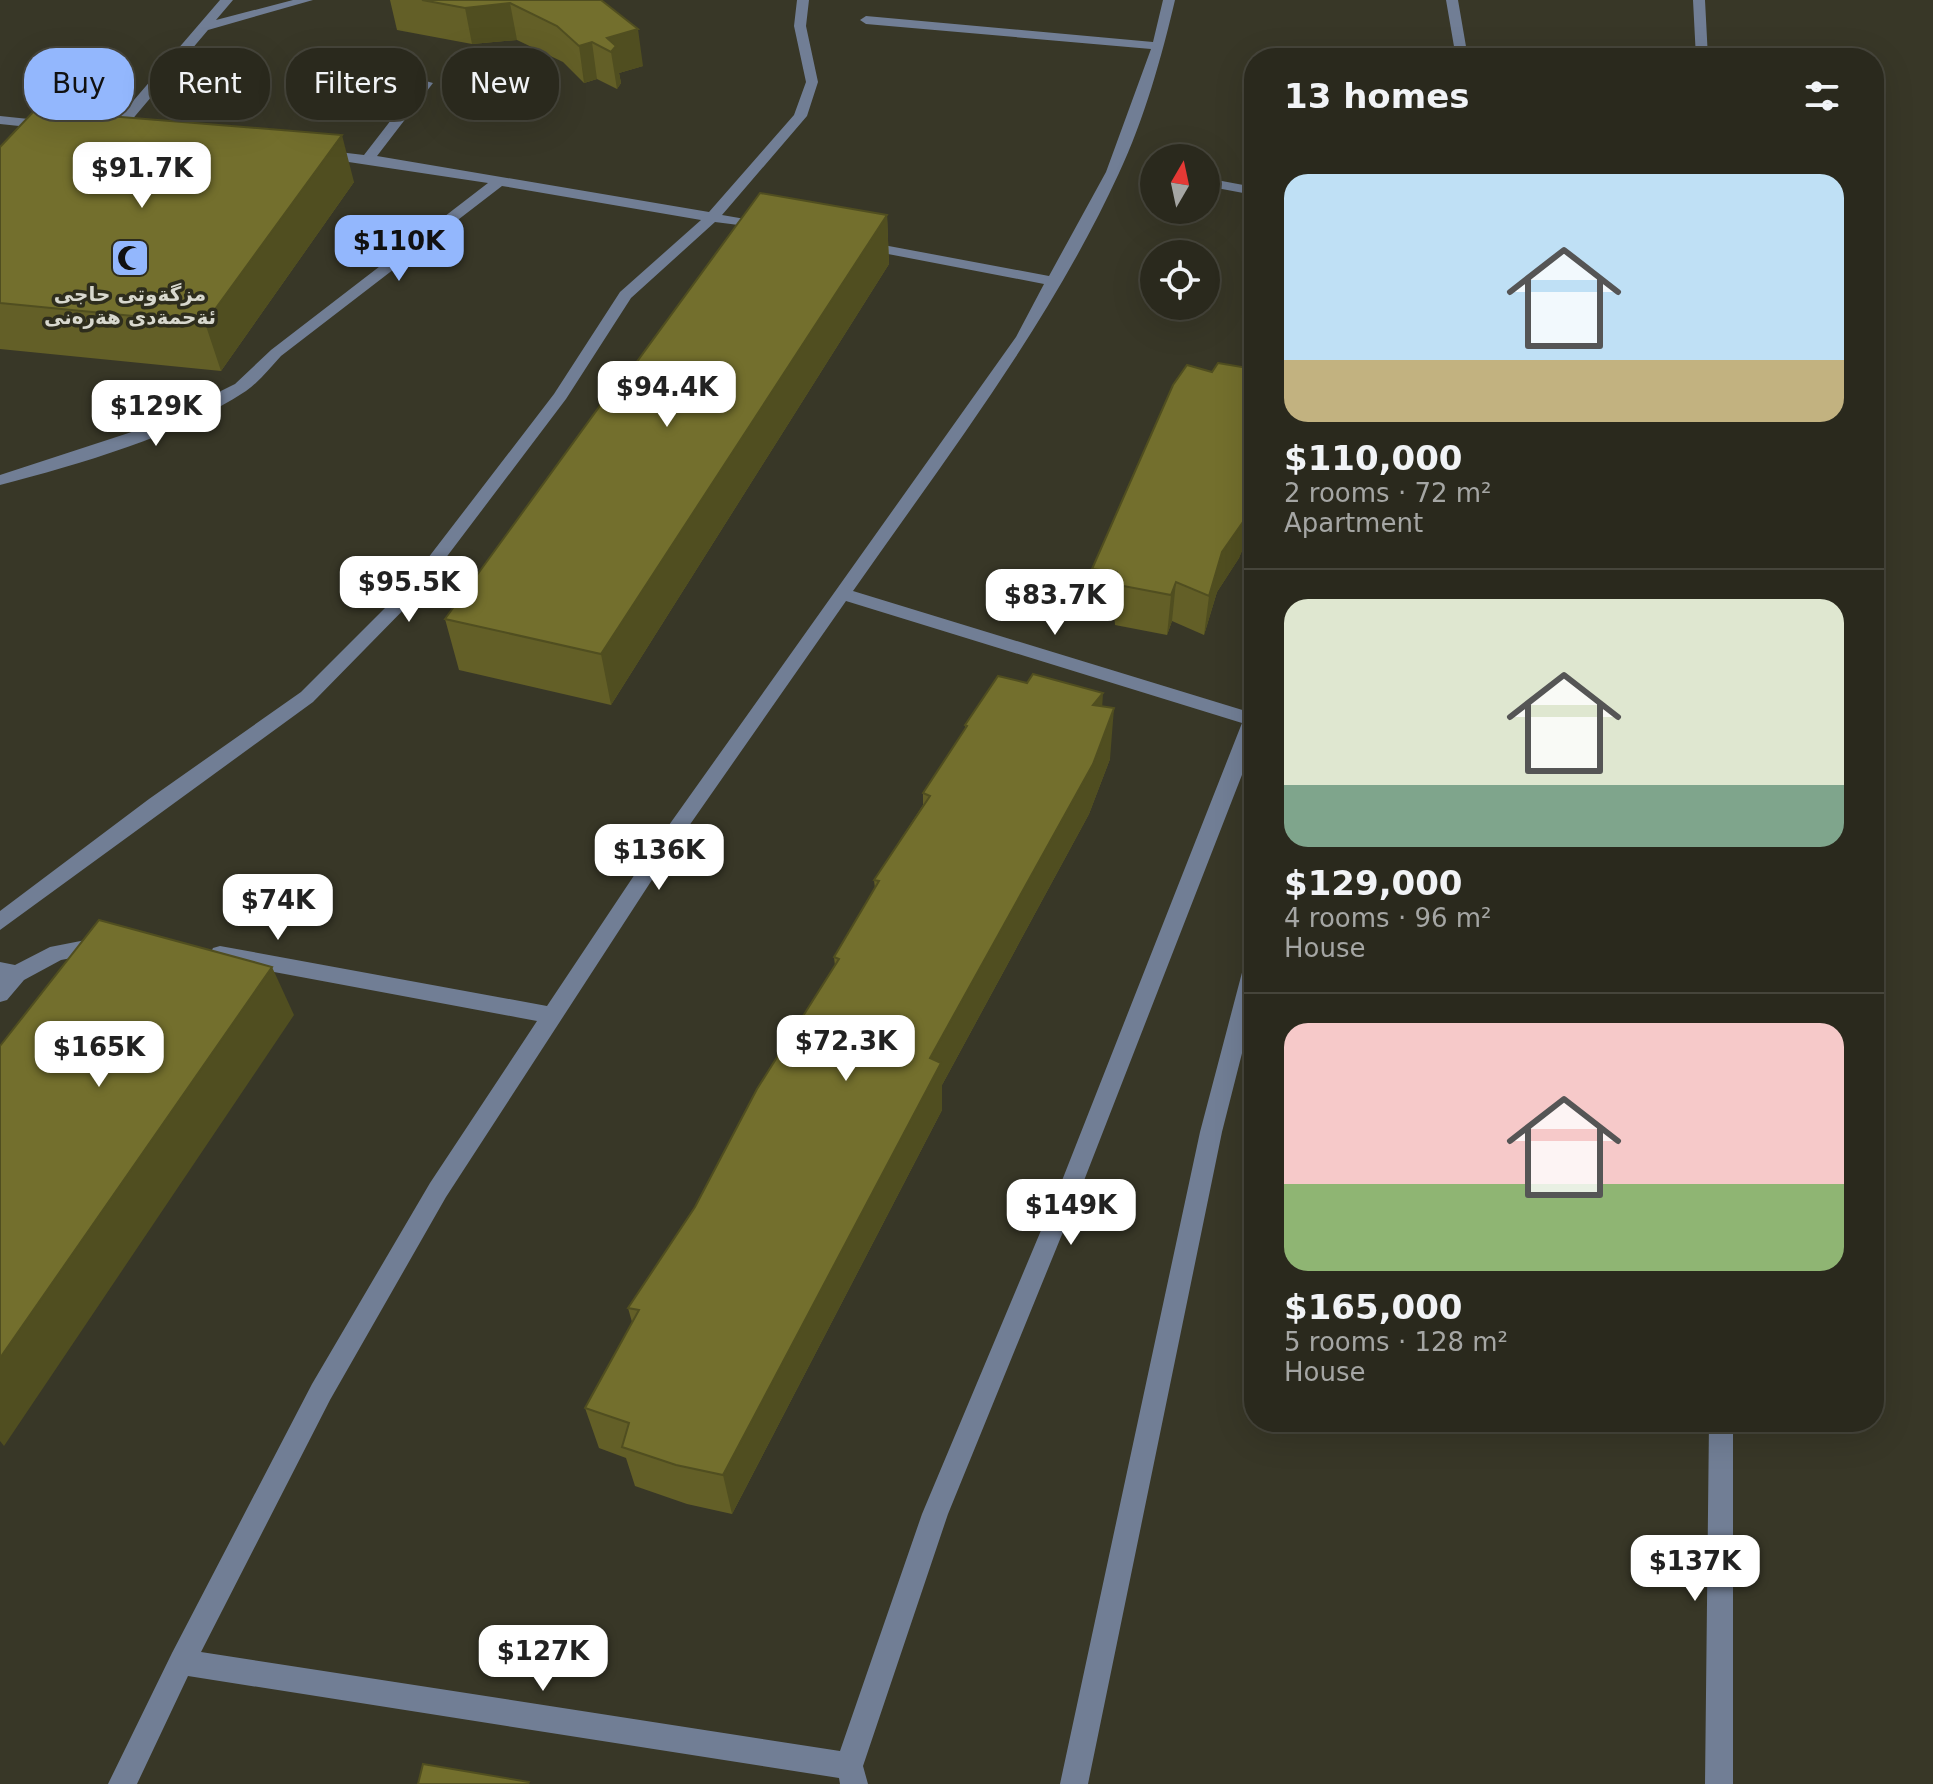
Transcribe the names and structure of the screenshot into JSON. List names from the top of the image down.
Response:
{
  "places": {
    "mosque": ["مزگةوتی حاجی ئةحمةدی هةرەنی"]
  },
  "north": "top",
  "page": {
    "chip": [
      "Buy",
      "Rent",
      "Filters",
      "New"
    ],
    "heading": "13 homes",
    "price": [
      "$91.7K",
      "$110K",
      "$94.4K",
      "$129K",
      "$95.5K",
      "$83.7K",
      "$136K",
      "$74K",
      "$72.3K",
      "$165K",
      "$149K",
      "$137K",
      "$127K"
    ],
    "list": [
      {
        "name": "$110,000",
        "note": "2 rooms · 72 m² · Apartment"
      },
      {
        "name": "$129,000",
        "note": "4 rooms · 96 m² · House"
      },
      {
        "name": "$165,000",
        "note": "5 rooms · 128 m² · House"
      }
    ]
  }
}
